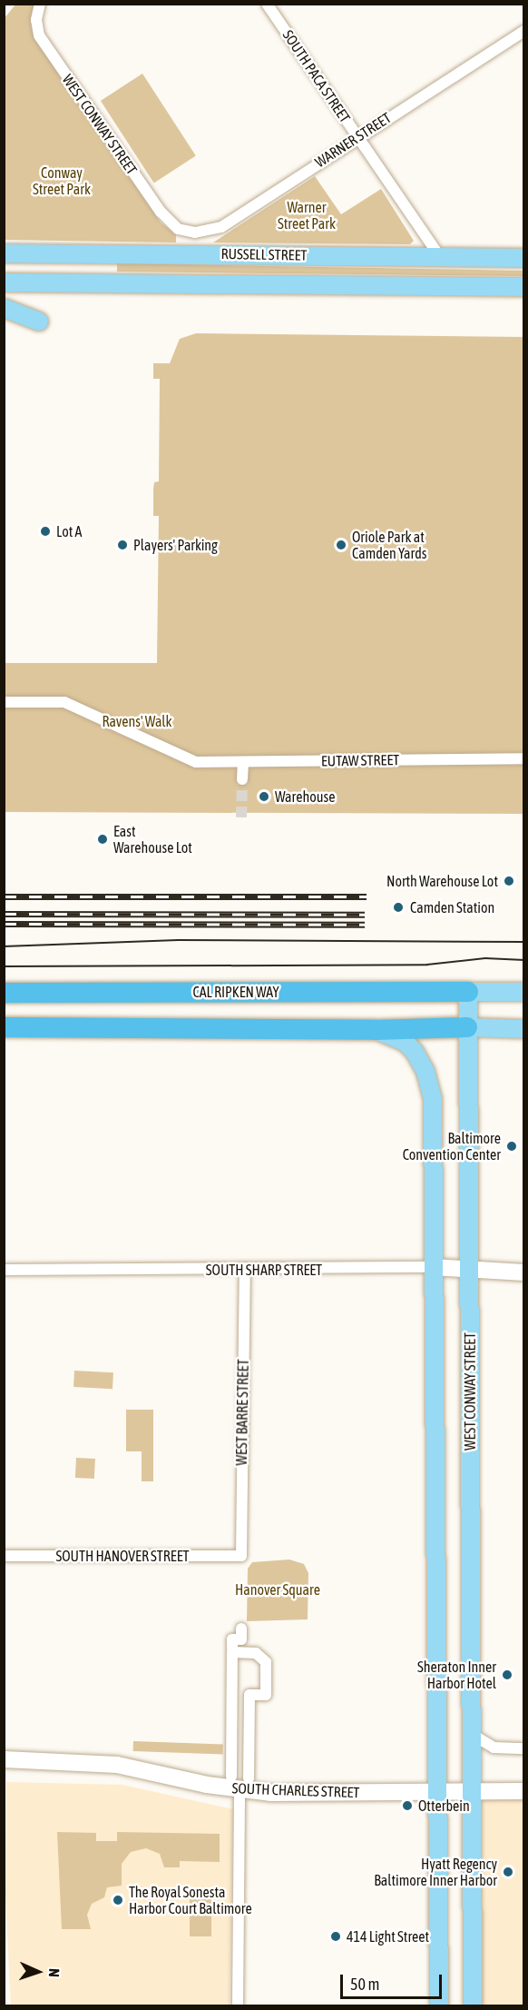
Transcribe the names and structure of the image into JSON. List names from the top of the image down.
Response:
{
  "streets": {
    "highway": ["CAL RIPKEN WAY"],
    "main road": ["WEST CONWAY STREET", "RUSSELL STREET"],
    "street": [
      "SOUTH PACA STREET",
      "WARNER STREET",
      "EUTAW STREET",
      "SOUTH SHARP STREET",
      "WEST BARRE STREET",
      "SOUTH HANOVER STREET",
      "SOUTH CHARLES STREET"
    ]
  },
  "crossings": [
    ["SOUTH PACA STREET", "WARNER STREET"],
    ["SOUTH PACA STREET", "RUSSELL STREET"],
    ["WEST CONWAY STREET", "WARNER STREET"],
    ["WEST CONWAY STREET", "CAL RIPKEN WAY"],
    ["WEST CONWAY STREET", "SOUTH SHARP STREET"],
    ["WEST CONWAY STREET", "SOUTH CHARLES STREET"],
    ["SOUTH SHARP STREET", "WEST BARRE STREET"],
    ["WEST BARRE STREET", "SOUTH HANOVER STREET"]
  ],
  "parks": [
    "Conway Street Park",
    "Warner Street Park",
    "Ravens' Walk",
    "Hanover Square"
  ],
  "places": [
    "Lot A",
    "Players' Parking",
    "Oriole Park at Camden Yards",
    "Warehouse",
    "East Warehouse Lot",
    "North Warehouse Lot",
    "Camden Station",
    "Baltimore Convention Center",
    "Sheraton Inner Harbor Hotel",
    "Otterbein",
    "Hyatt Regency Baltimore Inner Harbor",
    "The Royal Sonesta Harbor Court Baltimore",
    "414 Light Street"
  ],
  "scale_bar": "50 m",
  "north": "right"
}
